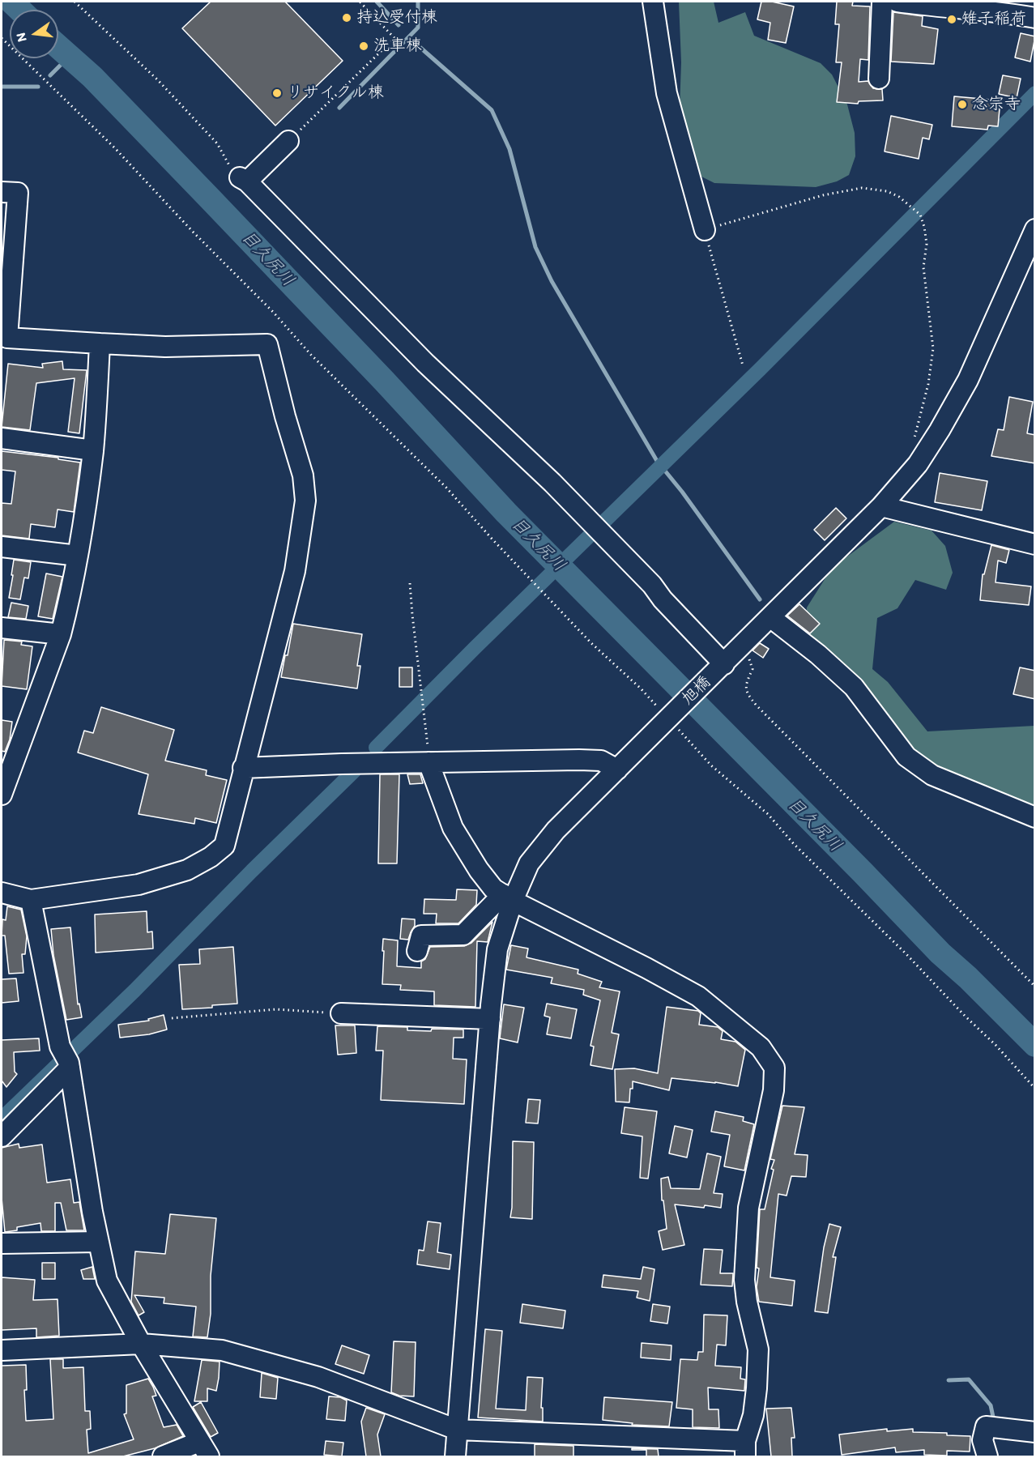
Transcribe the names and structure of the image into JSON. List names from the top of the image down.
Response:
{
  "streets": {
    "street": ["旭橋"]
  },
  "water": ["目久尻川"],
  "places": [
    "持込受付棟",
    "雉子稲荷",
    "洗車棟",
    "リサイクル棟",
    "念宗寺"
  ],
  "north": "left"
}
